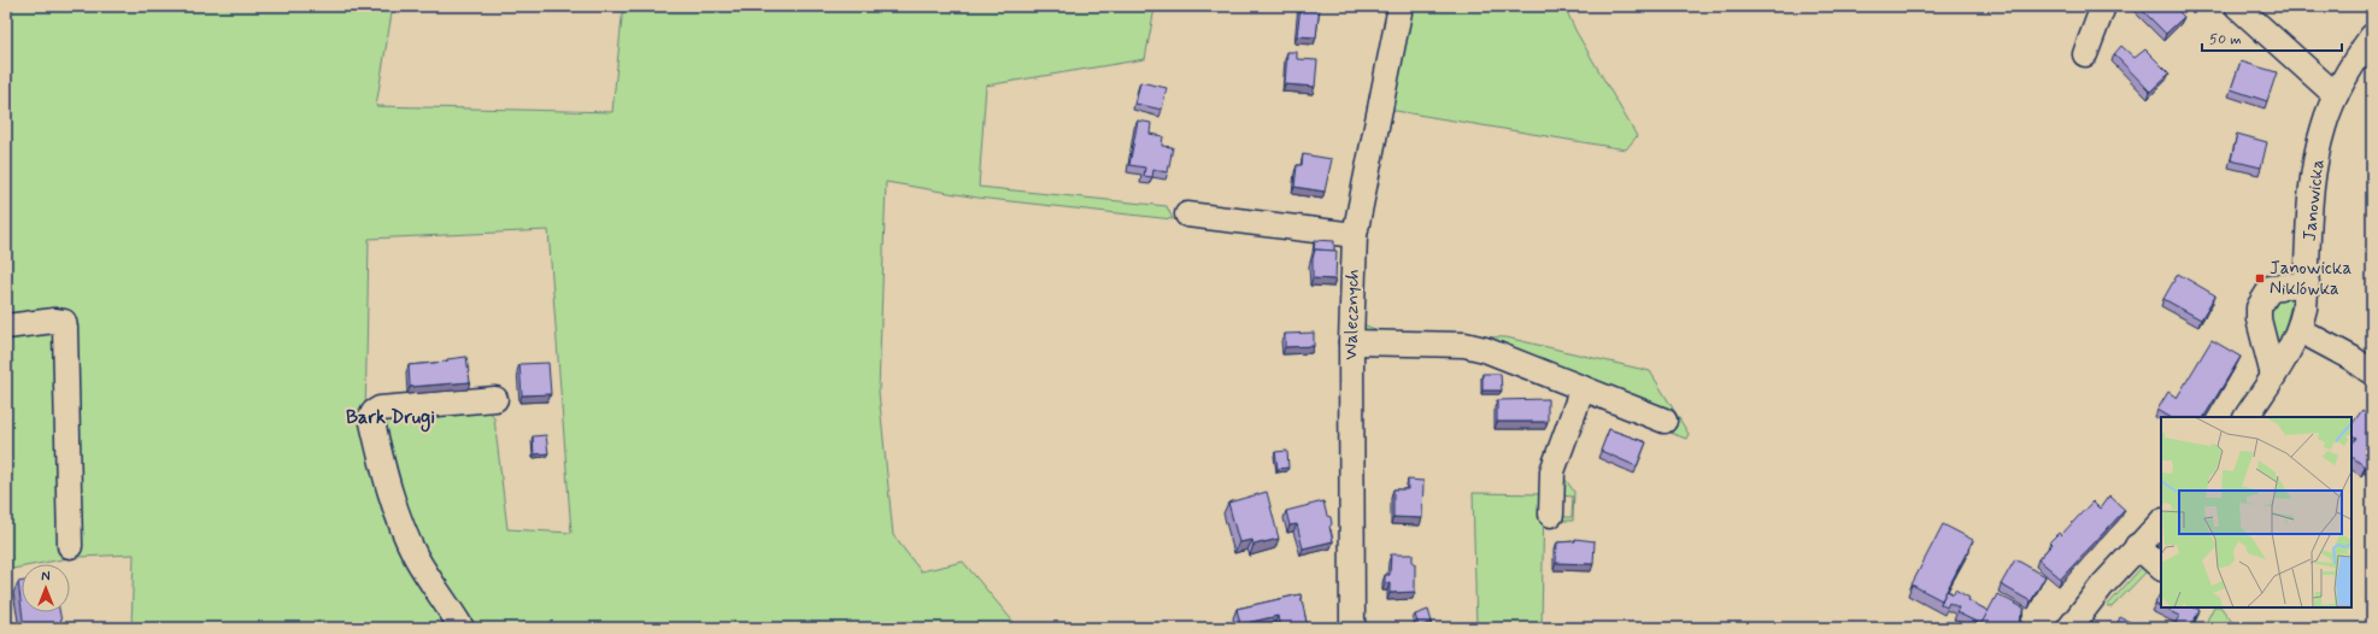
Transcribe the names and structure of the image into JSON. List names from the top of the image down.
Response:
{
  "streets": {
    "street": ["Janowicka", "Walecznych"]
  },
  "districts": ["Bark Drugi"],
  "places": {
    "transit": ["Janowicka Niklówka"]
  },
  "scale_bar": "50 m",
  "north": "top"
}
